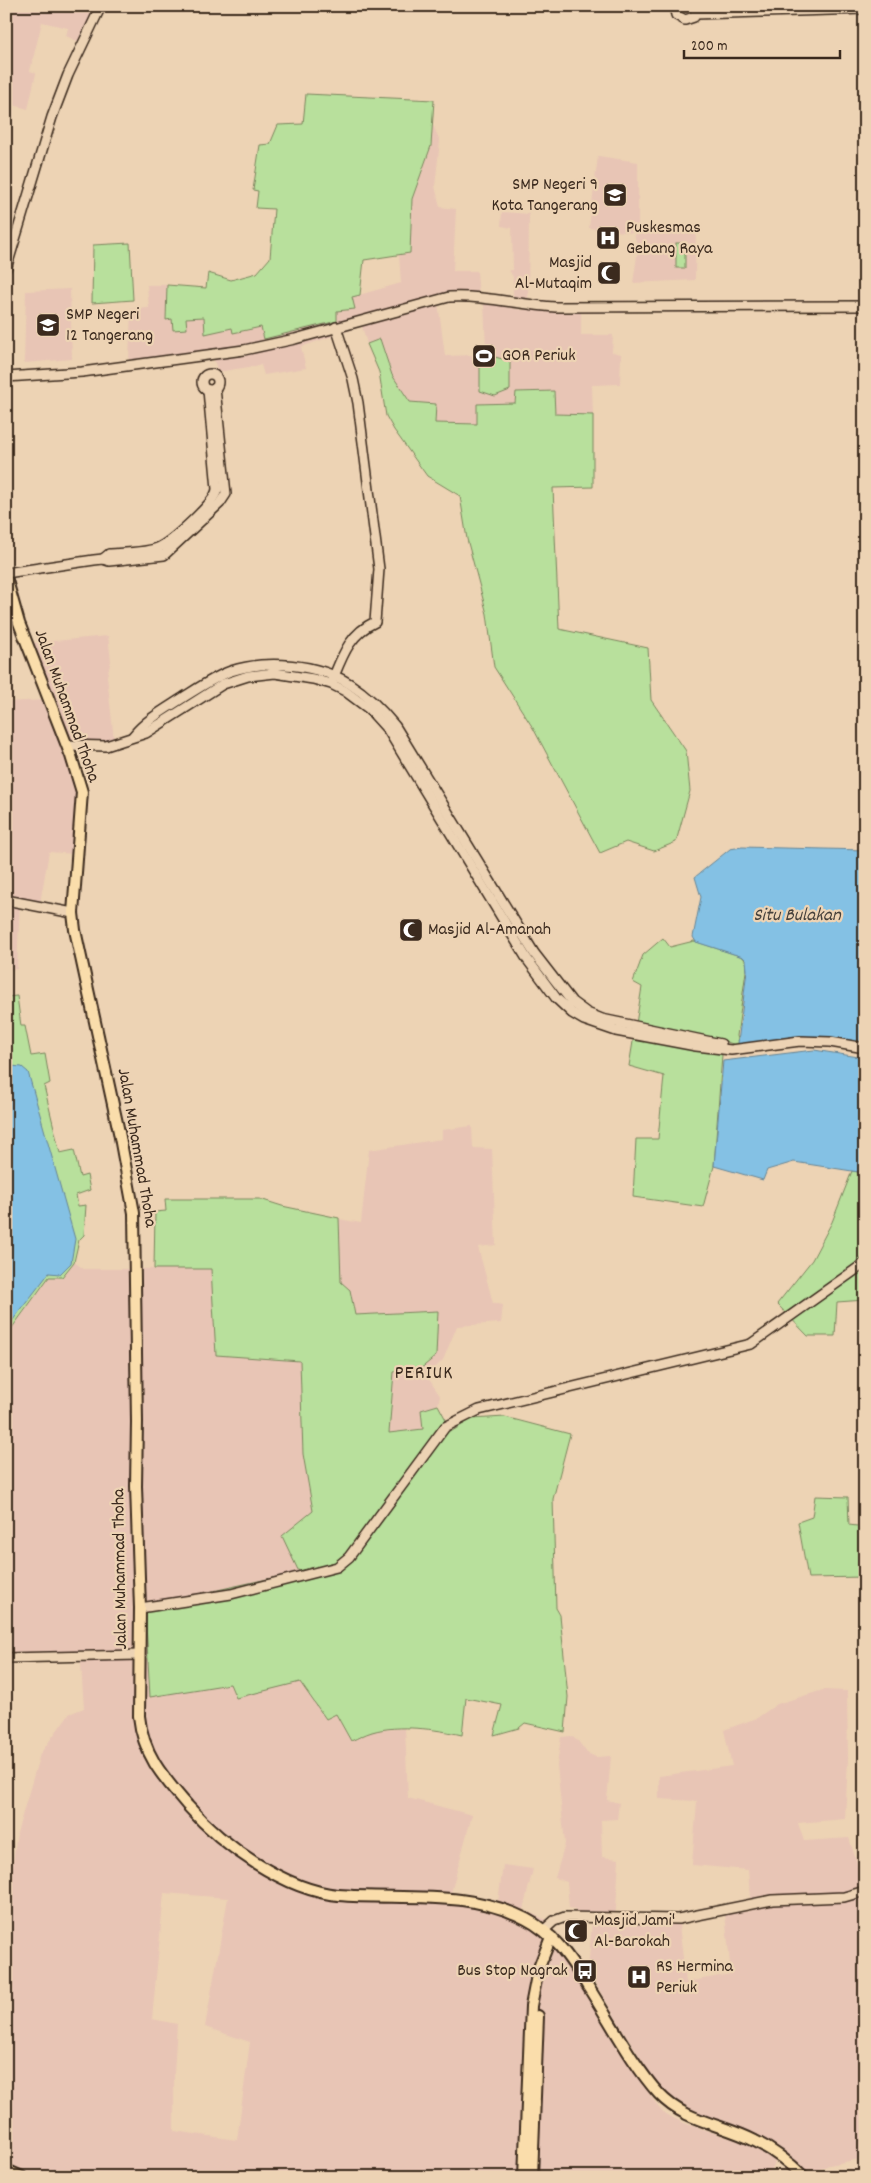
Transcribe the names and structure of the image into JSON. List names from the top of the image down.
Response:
{
  "streets": {
    "main road": ["Jalan Muhammad Thoha"]
  },
  "districts": ["PERIUK"],
  "water": ["Situ Bulakan"],
  "places": {
    "school or university": ["SMP Negeri 9 Kota Tangerang", "SMP Negeri 12 Tangerang"],
    "hospital": ["Puskesmas Gebang Raya", "RS Hermina Periuk"],
    "mosque": ["Masjid Al-Mutaqim", "Masjid Al-Amanah", "Masjid Jami' Al-Barokah"],
    "sports": ["GOR Periuk"],
    "bus stop": ["Bus Stop Nagrak"]
  },
  "scale_bar": "200 m"
}
